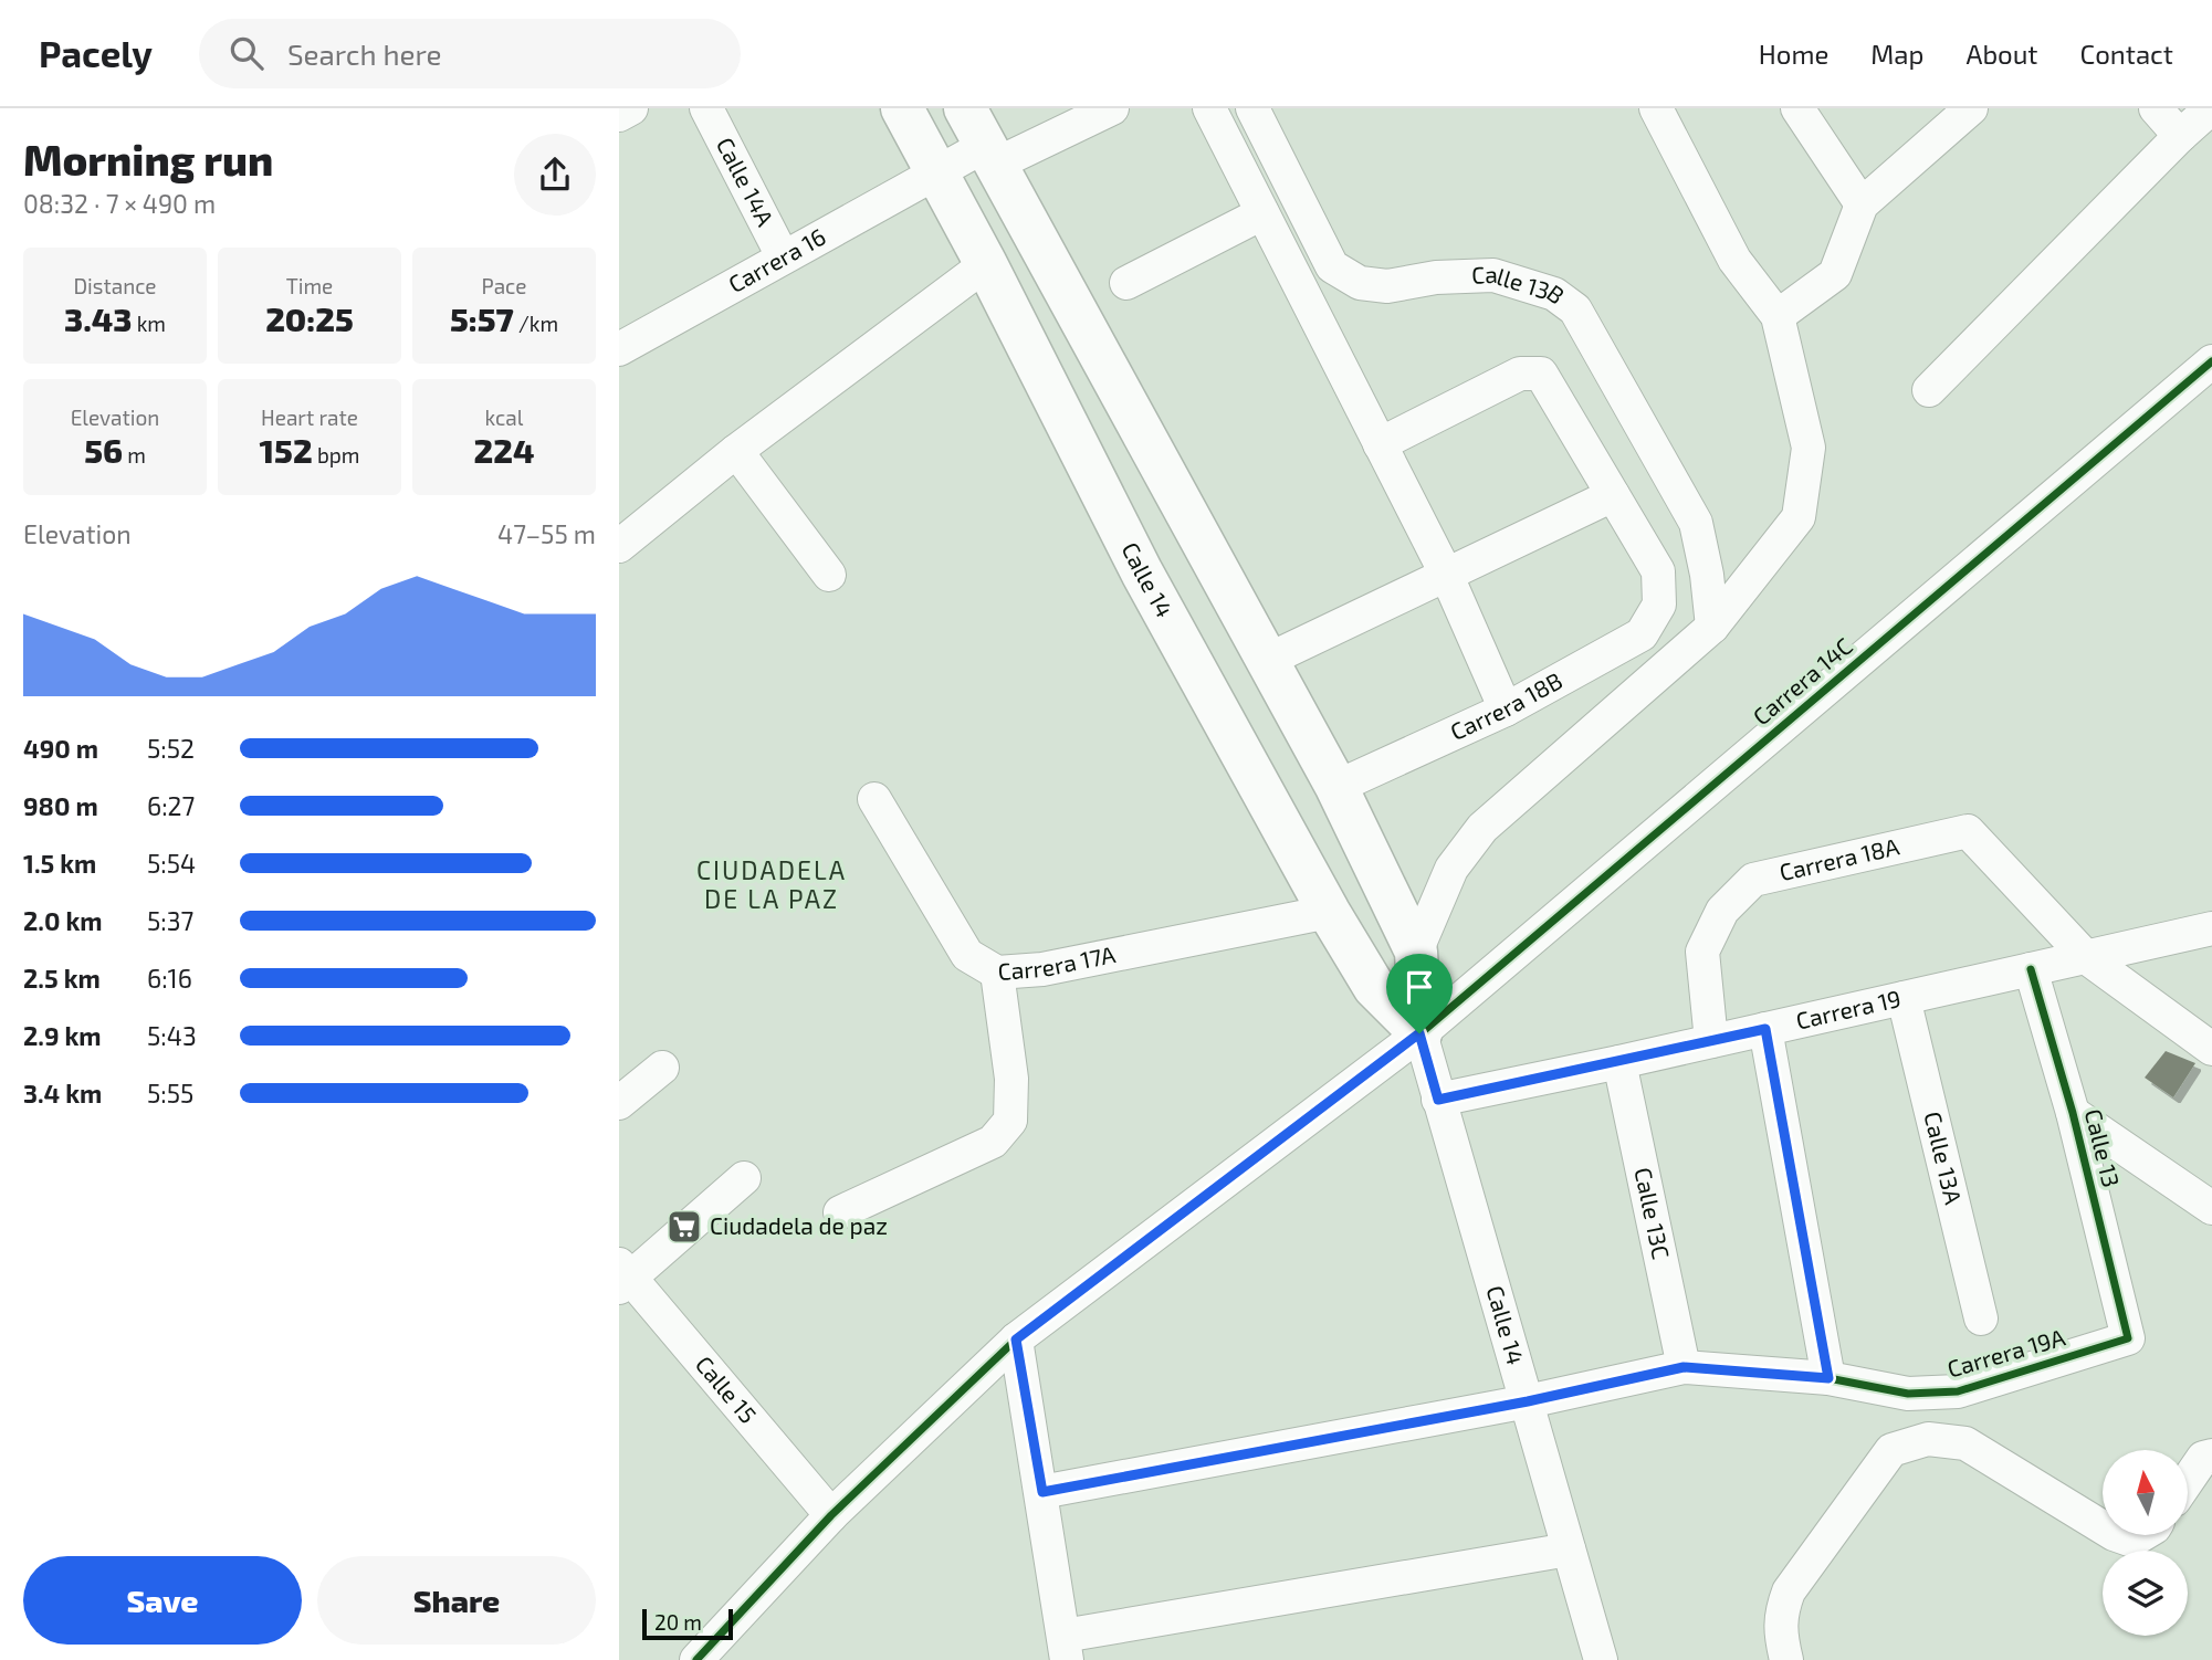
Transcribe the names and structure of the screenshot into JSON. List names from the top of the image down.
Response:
{
  "streets": {
    "main road": ["Calle 14"],
    "street": [
      "Calle 14A",
      "Carrera 16",
      "Calle 13B",
      "Carrera 14C",
      "Carrera 18B",
      "Carrera 18A",
      "Carrera 17A",
      "Carrera 19",
      "Calle 13",
      "Calle 13A",
      "Calle 13C",
      "Carrera 19A",
      "Calle 15"
    ]
  },
  "crossings": [
    ["Calle 14A", "Carrera 16"],
    ["Carrera 16", "Calle 14"],
    ["Calle 14", "Carrera 14C"],
    ["Calle 14", "Carrera 18B"],
    ["Calle 14", "Carrera 17A"],
    ["Calle 14", "Carrera 19"],
    ["Calle 14", "Carrera 19A"],
    ["Carrera 14C", "Calle 15"],
    ["Carrera 18A", "Carrera 19"],
    ["Carrera 19", "Calle 13"],
    ["Carrera 19", "Calle 13A"],
    ["Carrera 19", "Calle 13C"],
    ["Calle 13", "Carrera 19A"],
    ["Calle 13C", "Carrera 19A"]
  ],
  "districts": ["CIUDADELA DE LA PAZ"],
  "places": {
    "supermarket": ["Ciudadela de paz"]
  },
  "scale_bar": "20 m",
  "north": "top",
  "page": {
    "header": "Pacely",
    "search": "Search here",
    "nav": [
      "Home",
      "Map",
      "About",
      "Contact"
    ],
    "heading": ["Morning run", "08:32 · 7 × 490 m"],
    "stats": [
      ["Distance", "3.43 km"],
      ["Time", "20:25"],
      ["Pace", "5:57 /km"],
      ["Elevation", "56 m"],
      ["Heart rate", "152 bpm"],
      ["kcal", "224"]
    ],
    "chart": ["Elevation", "47–55 m"],
    "list": [
      {
        "name": "490 m",
        "note": "5:52"
      },
      {
        "name": "980 m",
        "note": "6:27"
      },
      {
        "name": "1.5 km",
        "note": "5:54"
      },
      {
        "name": "2.0 km",
        "note": "5:37"
      },
      {
        "name": "2.5 km",
        "note": "6:16"
      },
      {
        "name": "2.9 km",
        "note": "5:43"
      },
      {
        "name": "3.4 km",
        "note": "5:55"
      }
    ],
    "buttons": ["Save", "Share"],
    "scale": "20 m"
  }
}
